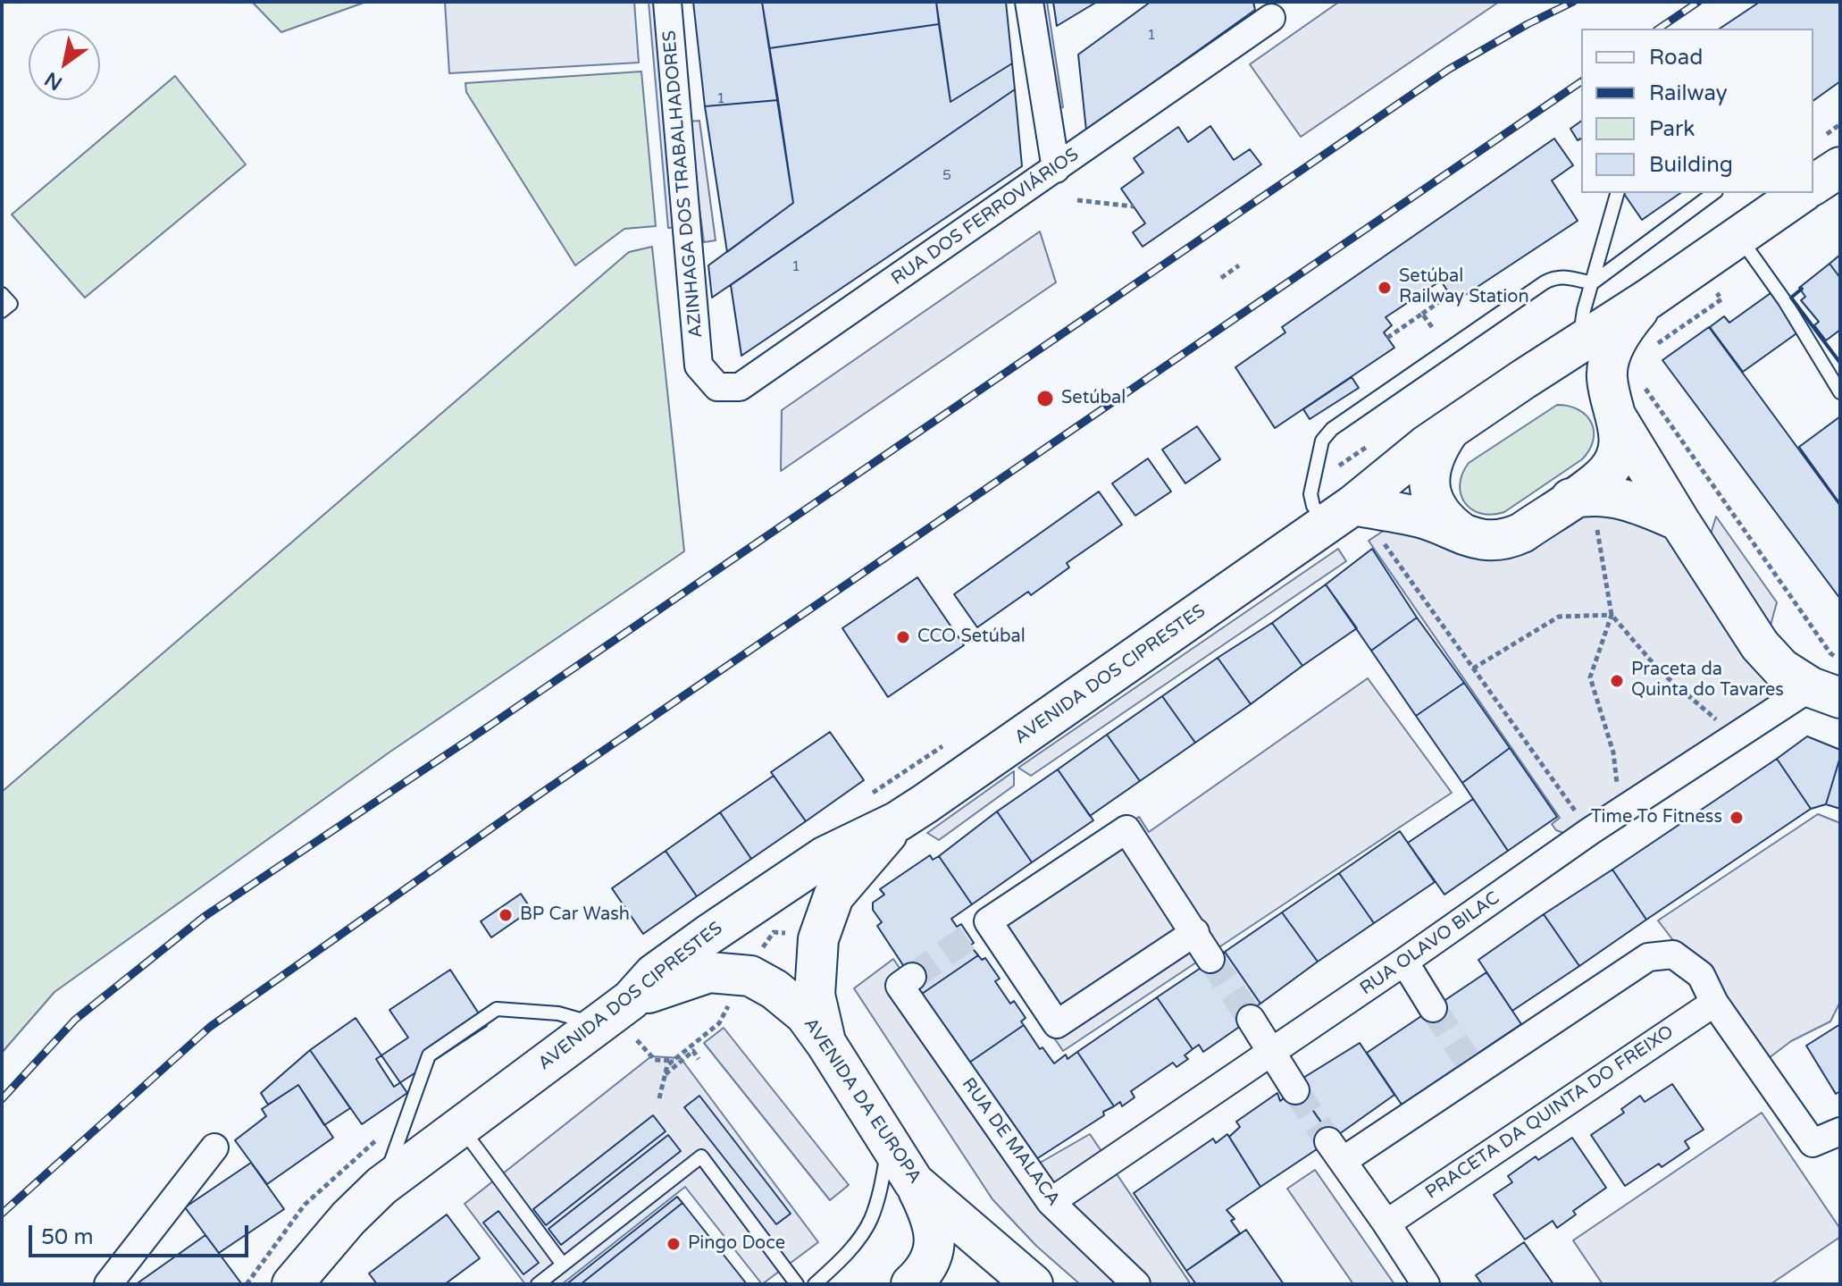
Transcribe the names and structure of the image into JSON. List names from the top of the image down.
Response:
{
  "streets": {
    "main road": ["AVENIDA DOS CIPRESTES", "AVENIDA DA EUROPA"],
    "street": [
      "AZINHAGA DOS TRABALHADORES",
      "RUA DOS FERROVIÁRIOS",
      "RUA OLAVO BILAC",
      "PRACETA DA QUINTA DO FREIXO",
      "RUA DE MALACA"
    ]
  },
  "crossings": [
    ["AZINHAGA DOS TRABALHADORES", "RUA DOS FERROVIÁRIOS"],
    ["AVENIDA DOS CIPRESTES", "AVENIDA DA EUROPA"],
    ["RUA OLAVO BILAC", "RUA DE MALACA"]
  ],
  "places": [
    "Setúbal Railway Station",
    "Setúbal",
    "CCO Setúbal",
    "Praceta da Quinta do Tavares",
    "Time To Fitness",
    "BP Car Wash",
    "Pingo Doce"
  ],
  "house_numbers": [
    "1",
    "1",
    "5",
    "1"
  ],
  "legend": [
    "Road",
    "Railway",
    "Park",
    "Building"
  ],
  "scale_bar": "50 m",
  "north": "bottom left"
}
